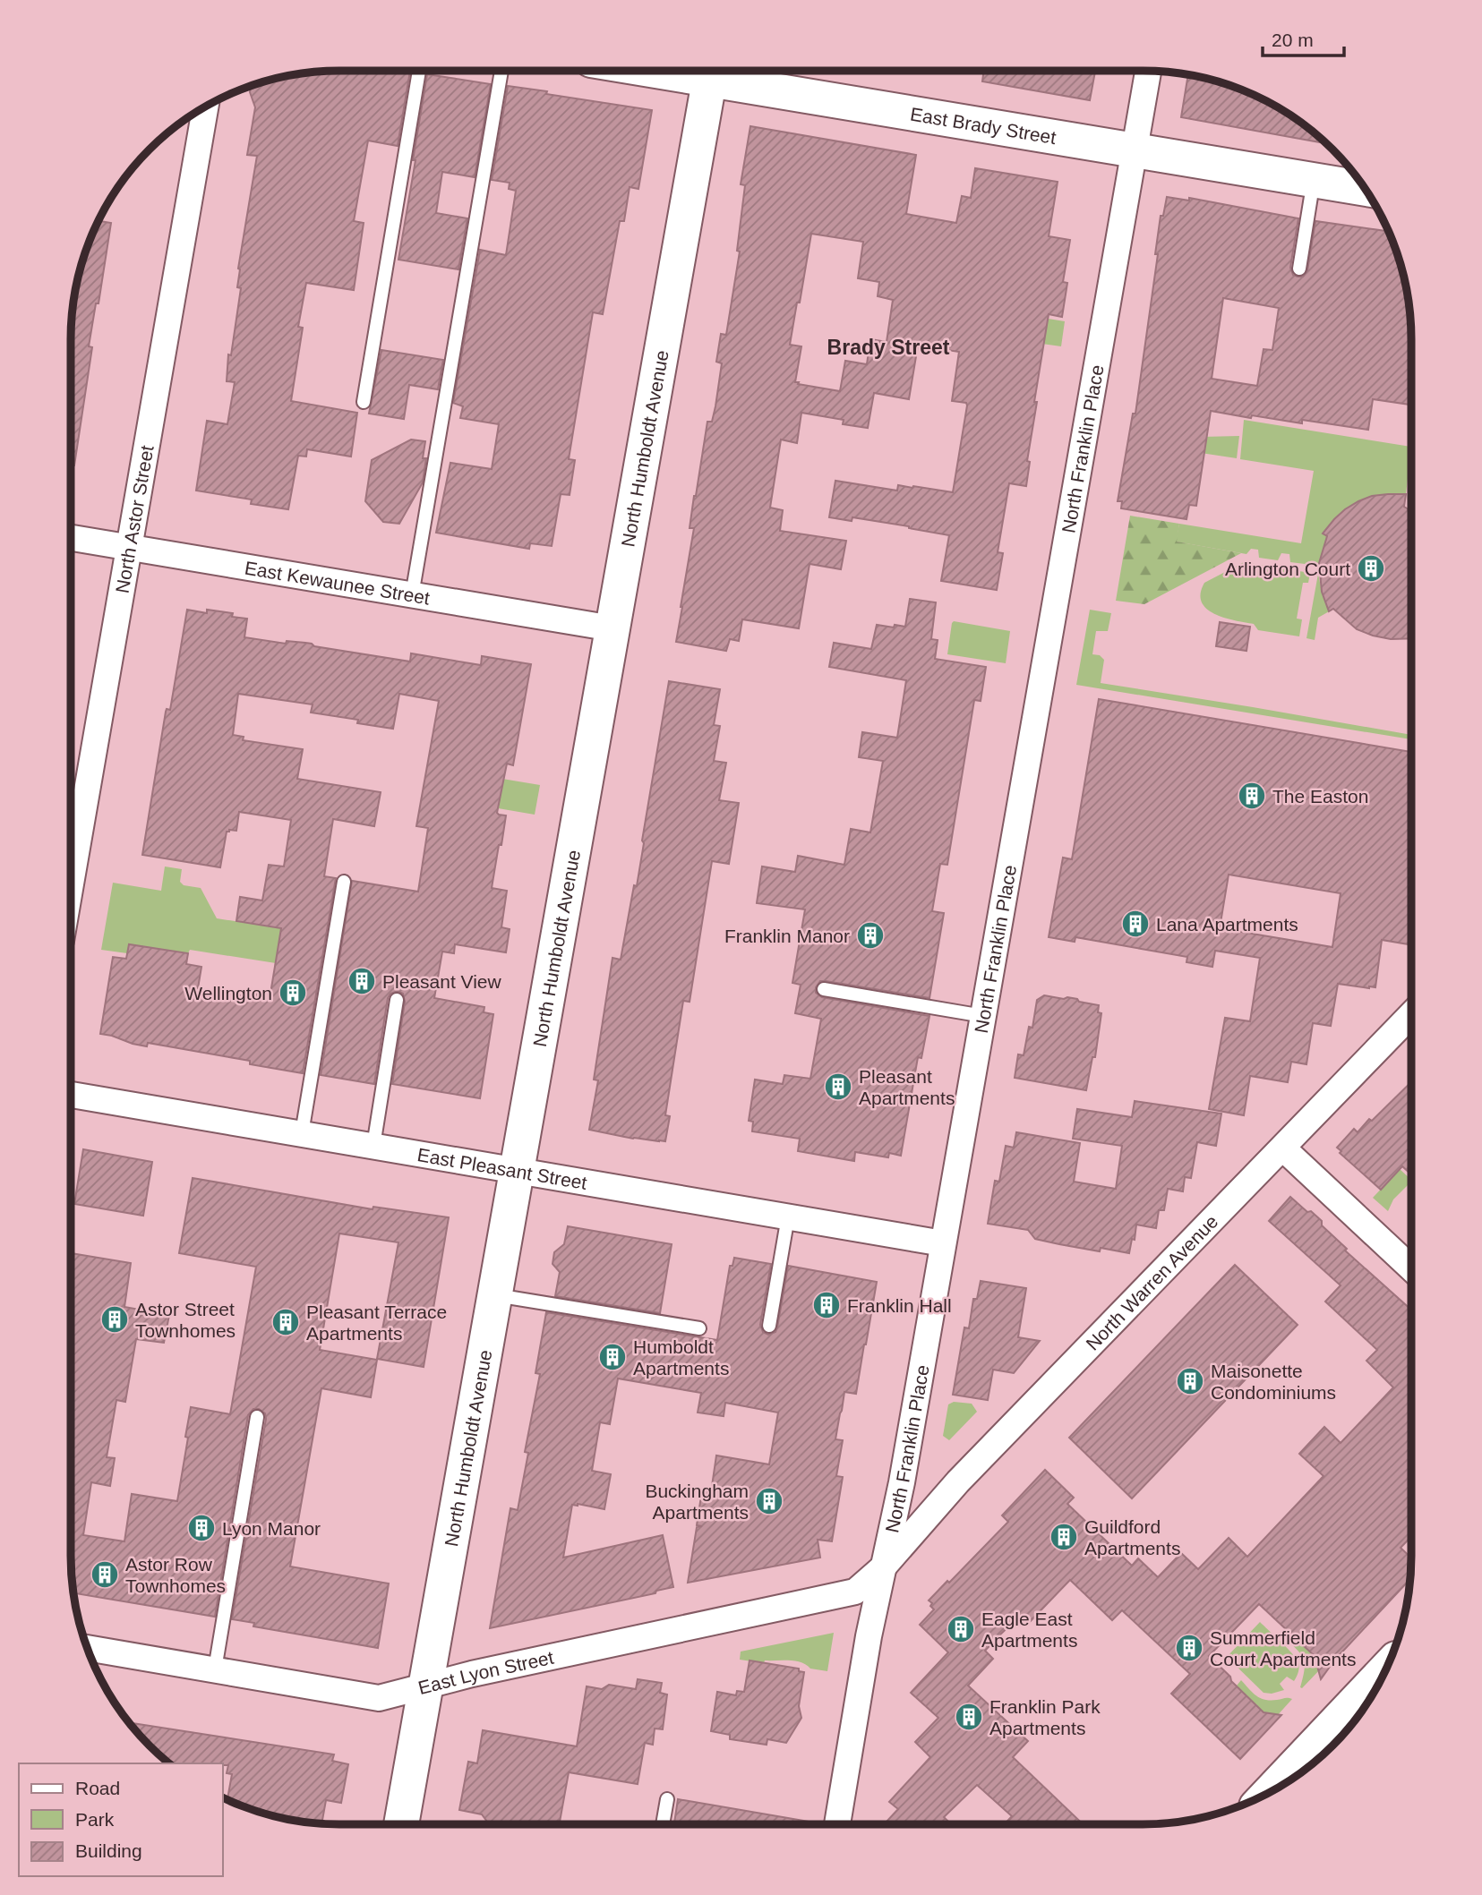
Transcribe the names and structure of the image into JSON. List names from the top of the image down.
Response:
{
  "streets": {
    "street": [
      "East Brady Street",
      "North Humboldt Avenue",
      "North Franklin Place",
      "North Astor Street",
      "East Kewaunee Street",
      "East Pleasant Street",
      "North Warren Avenue",
      "East Lyon Street"
    ]
  },
  "crossings": [
    ["East Brady Street", "North Franklin Place"],
    ["North Humboldt Avenue", "East Kewaunee Street"],
    ["North Humboldt Avenue", "East Pleasant Street"],
    ["North Humboldt Avenue", "East Lyon Street"],
    ["North Franklin Place", "East Pleasant Street"],
    ["North Franklin Place", "North Warren Avenue"],
    ["North Franklin Place", "East Lyon Street"],
    ["North Astor Street", "East Kewaunee Street"],
    ["North Warren Avenue", "East Lyon Street"]
  ],
  "districts": ["Brady Street"],
  "places": {
    "building": [
      "Arlington Court",
      "The Easton",
      "Lana Apartments",
      "Franklin Manor",
      "Pleasant View",
      "Wellington",
      "Pleasant Apartments",
      "Franklin Hall",
      "Astor Street Townhomes",
      "Pleasant Terrace Apartments",
      "Humboldt Apartments",
      "Maisonette Condominiums",
      "Buckingham Apartments",
      "Lyon Manor",
      "Guildford Apartments",
      "Astor Row Townhomes",
      "Eagle East Apartments",
      "Summerfield Court Apartments",
      "Franklin Park Apartments"
    ]
  },
  "legend": ["Road", "Park", "Building"],
  "scale_bar": "20 m"
}
